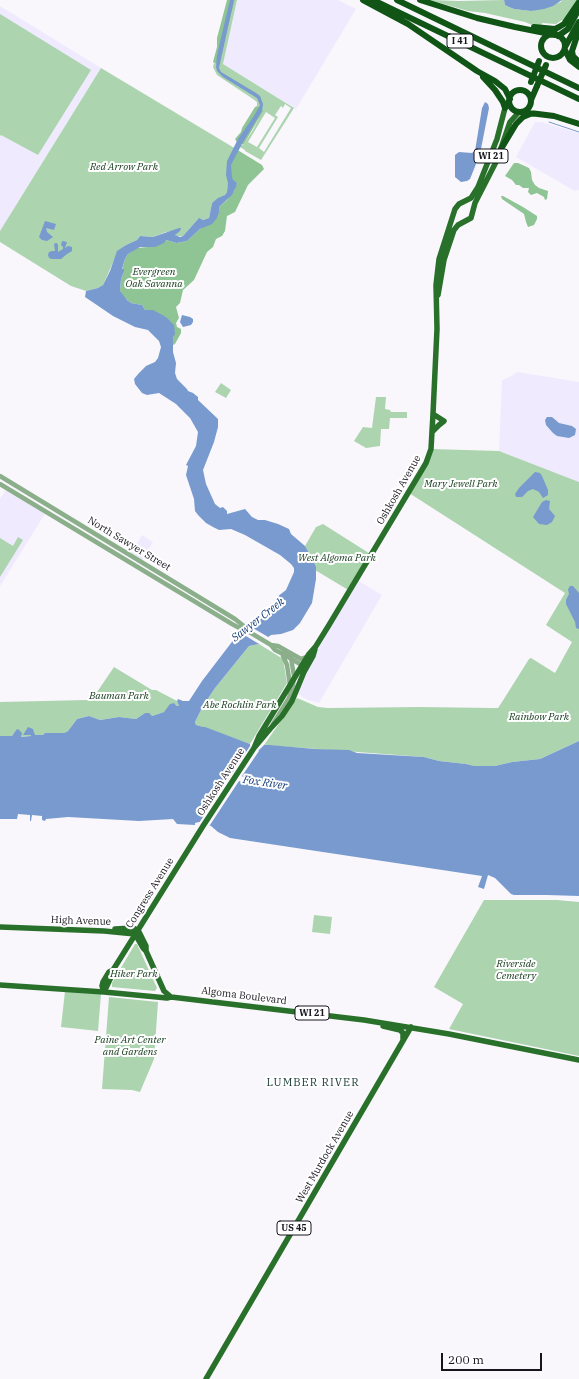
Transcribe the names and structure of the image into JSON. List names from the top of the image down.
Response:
{
  "streets": {
    "highway": ["I 41"],
    "main road": [
      "WI 21",
      "Oshkosh Avenue",
      "Congress Avenue",
      "High Avenue",
      "Algoma Boulevard",
      "West Murdock Avenue",
      "US 45"
    ],
    "street": ["North Sawyer Street"]
  },
  "crossings": [
    ["WI 21", "Oshkosh Avenue"],
    ["Oshkosh Avenue", "North Sawyer Street"],
    ["Oshkosh Avenue", "Congress Avenue"],
    ["Congress Avenue", "High Avenue"],
    ["Congress Avenue", "Algoma Boulevard"],
    ["Algoma Boulevard", "West Murdock Avenue"]
  ],
  "districts": ["LUMBER RIVER"],
  "water": ["Sawyer Creek", "Fox River"],
  "parks": [
    "Red Arrow Park",
    "Evergreen Oak Savanna",
    "Mary Jewell Park",
    "West Algoma Park",
    "Bauman Park",
    "Abe Rochlin Park",
    "Rainbow Park",
    "Riverside Cemetery",
    "Hiker Park",
    "Paine Art Center and Gardens"
  ],
  "scale_bar": "200 m"
}
